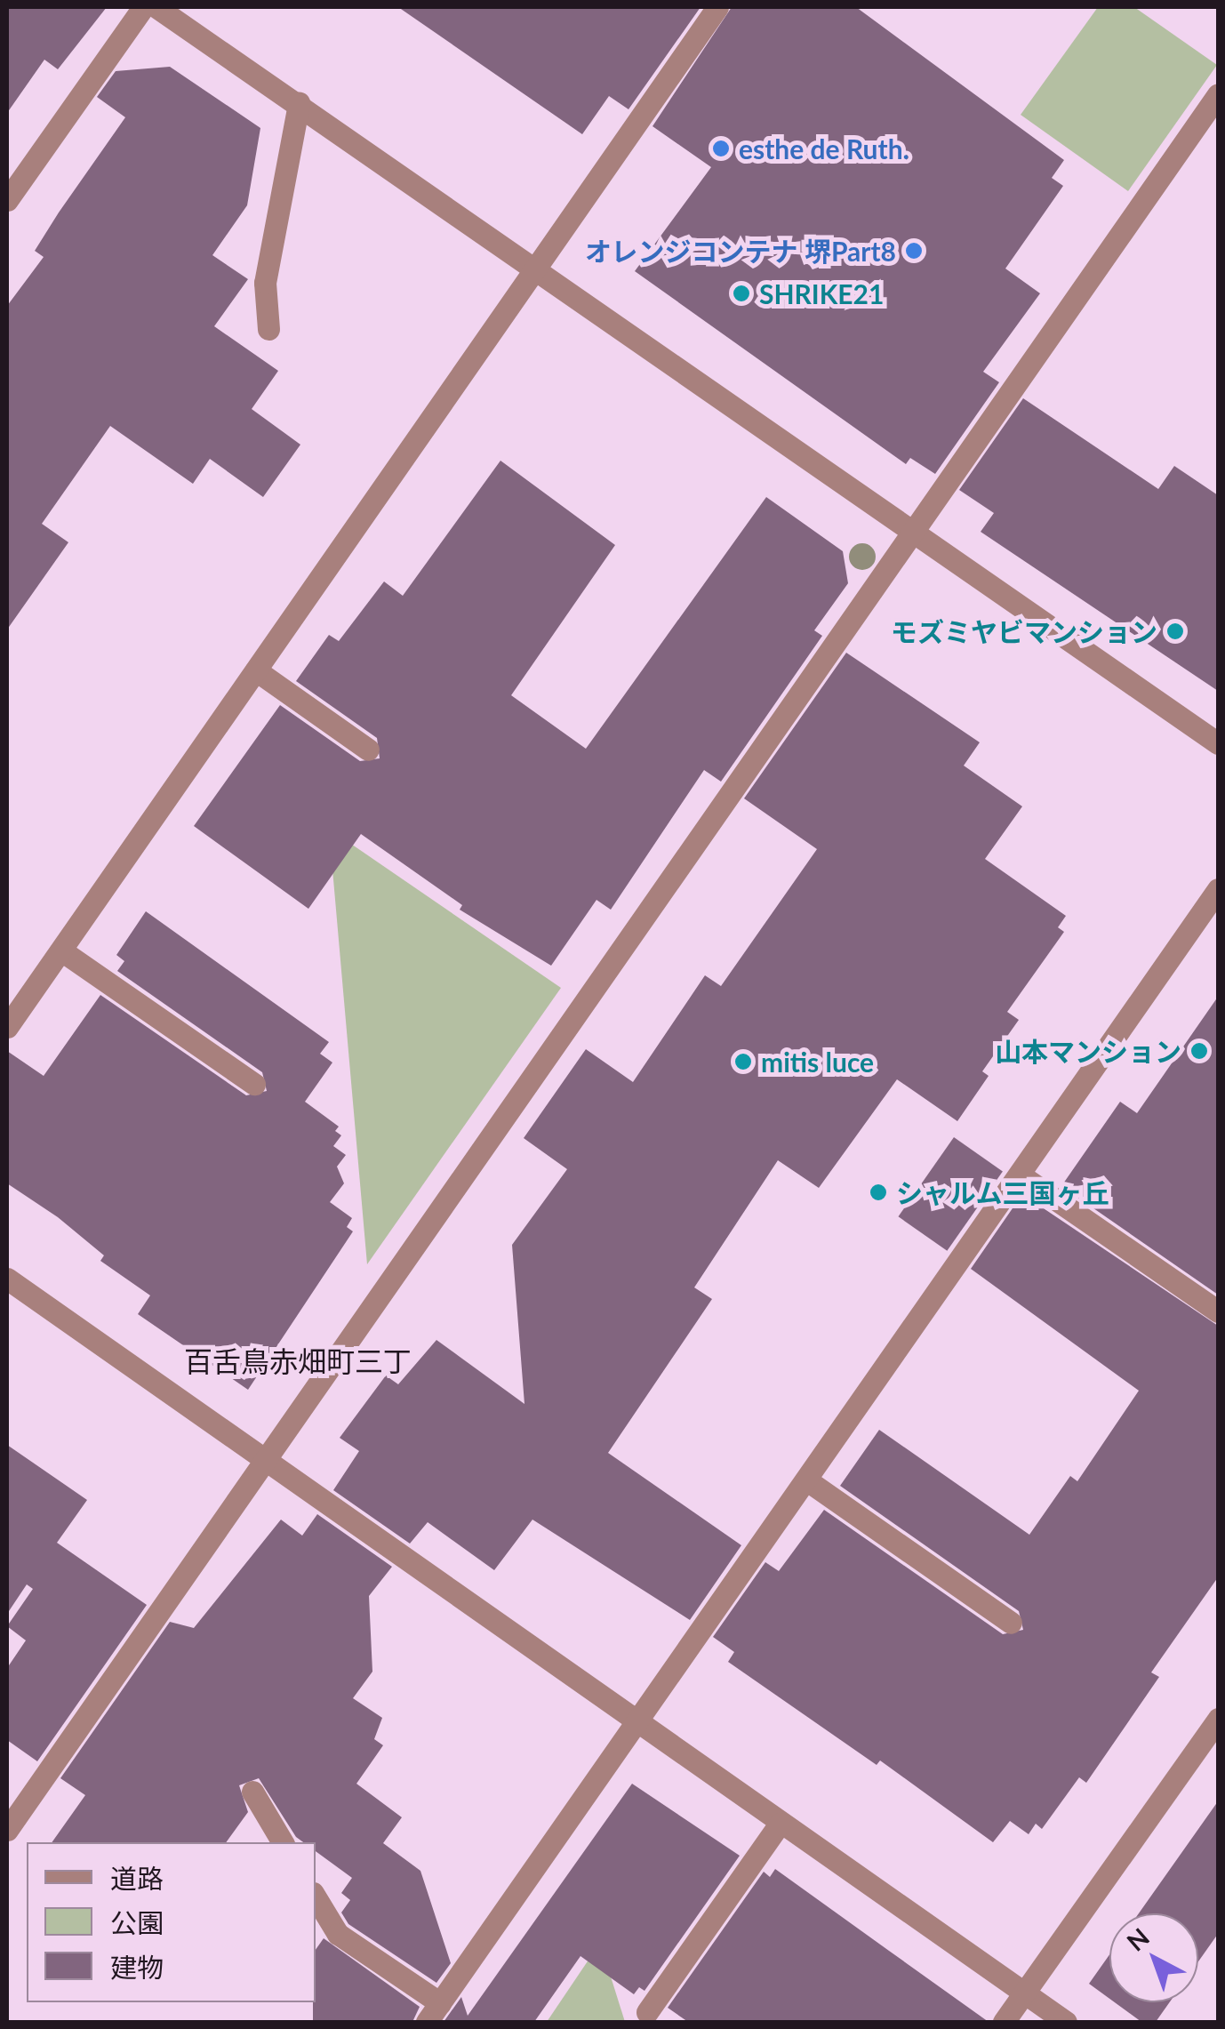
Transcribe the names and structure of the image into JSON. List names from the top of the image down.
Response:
{
  "districts": ["百舌鳥赤畑町三丁"],
  "places": [
    "esthe de Ruth.",
    "オレンジコンテナ 堺Part8",
    "SHRIKE21",
    "モズミヤビマンション",
    "山本マンション",
    "mitis luce",
    "シャルム三国ヶ丘"
  ],
  "legend": ["道路", "公園", "建物"],
  "north": "top left"
}
